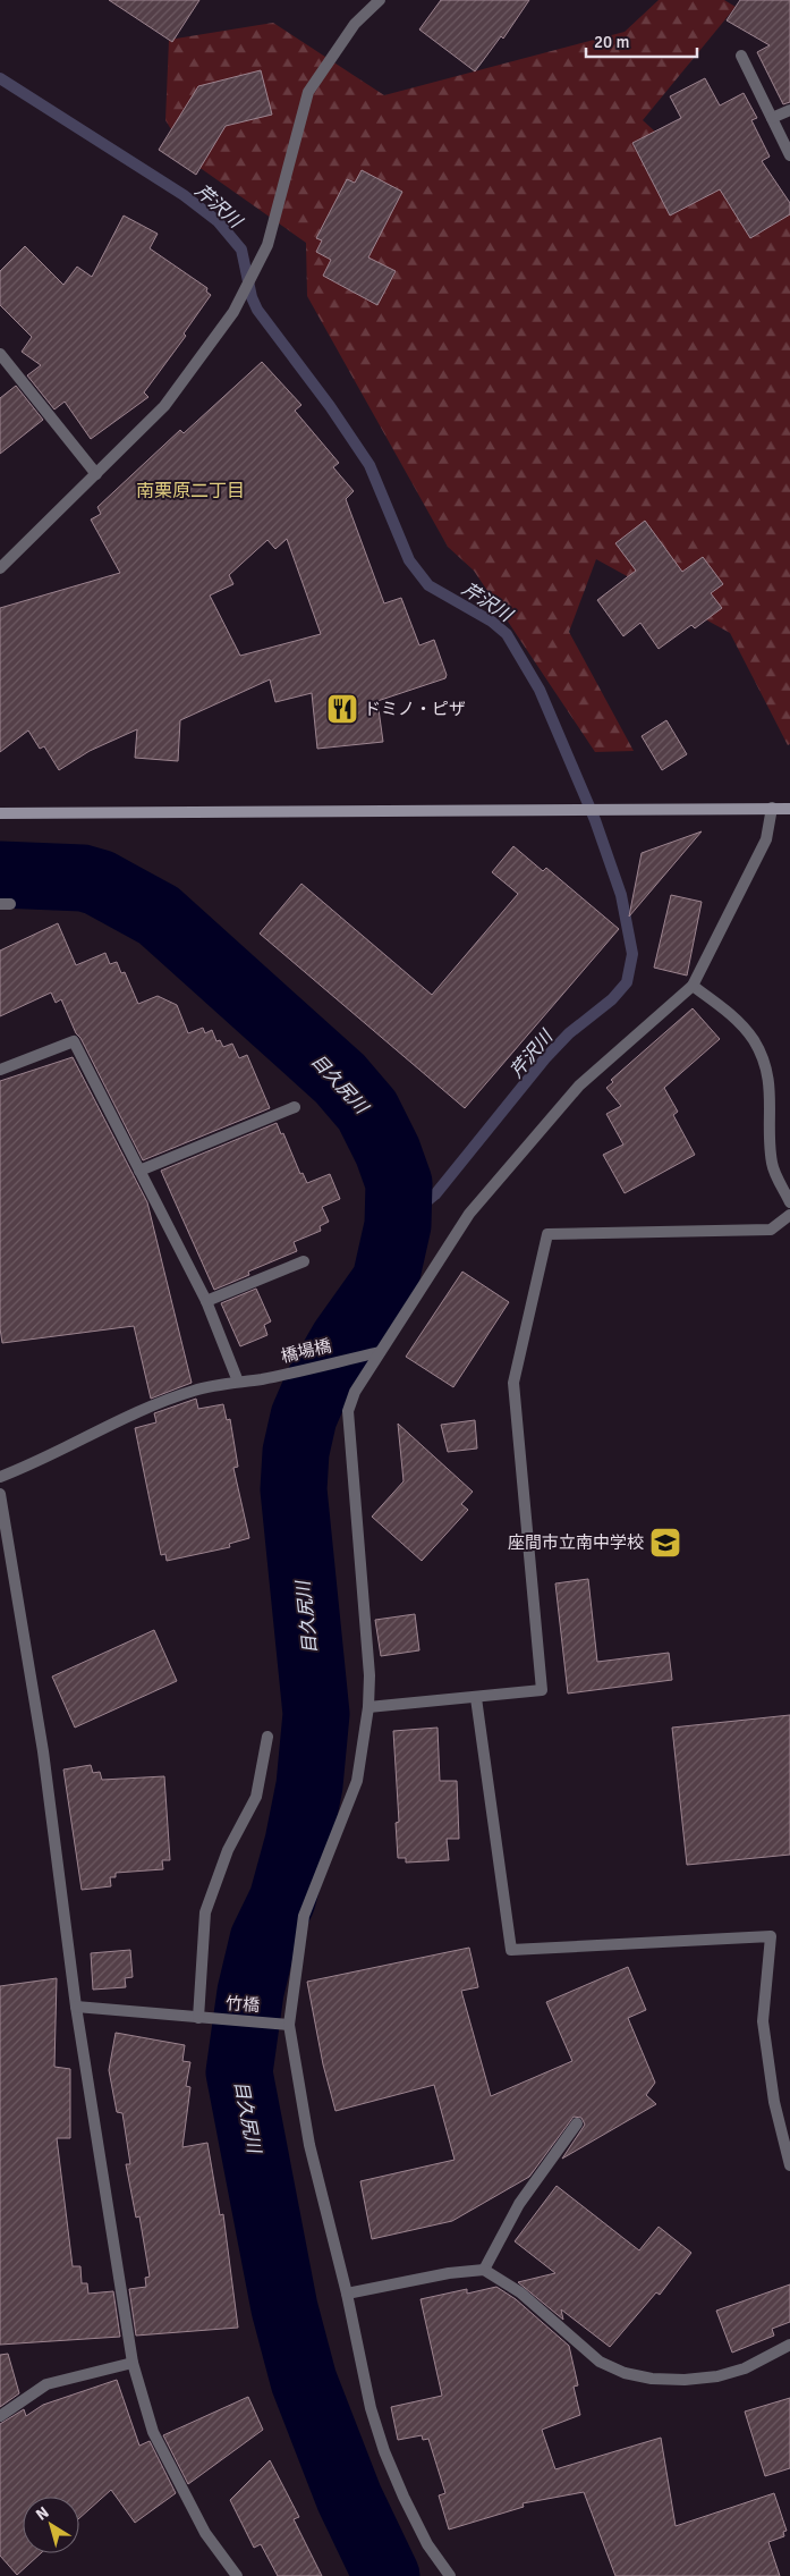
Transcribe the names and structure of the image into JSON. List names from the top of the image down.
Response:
{
  "streets": {
    "street": ["橋場橋", "竹橋"]
  },
  "districts": ["南栗原二丁目"],
  "water": ["芹沢川", "目久尻川"],
  "places": {
    "restaurant": ["ドミノ・ピザ"],
    "school or university": ["座間市立南中学校"]
  },
  "scale_bar": "20 m",
  "north": "top left"
}
